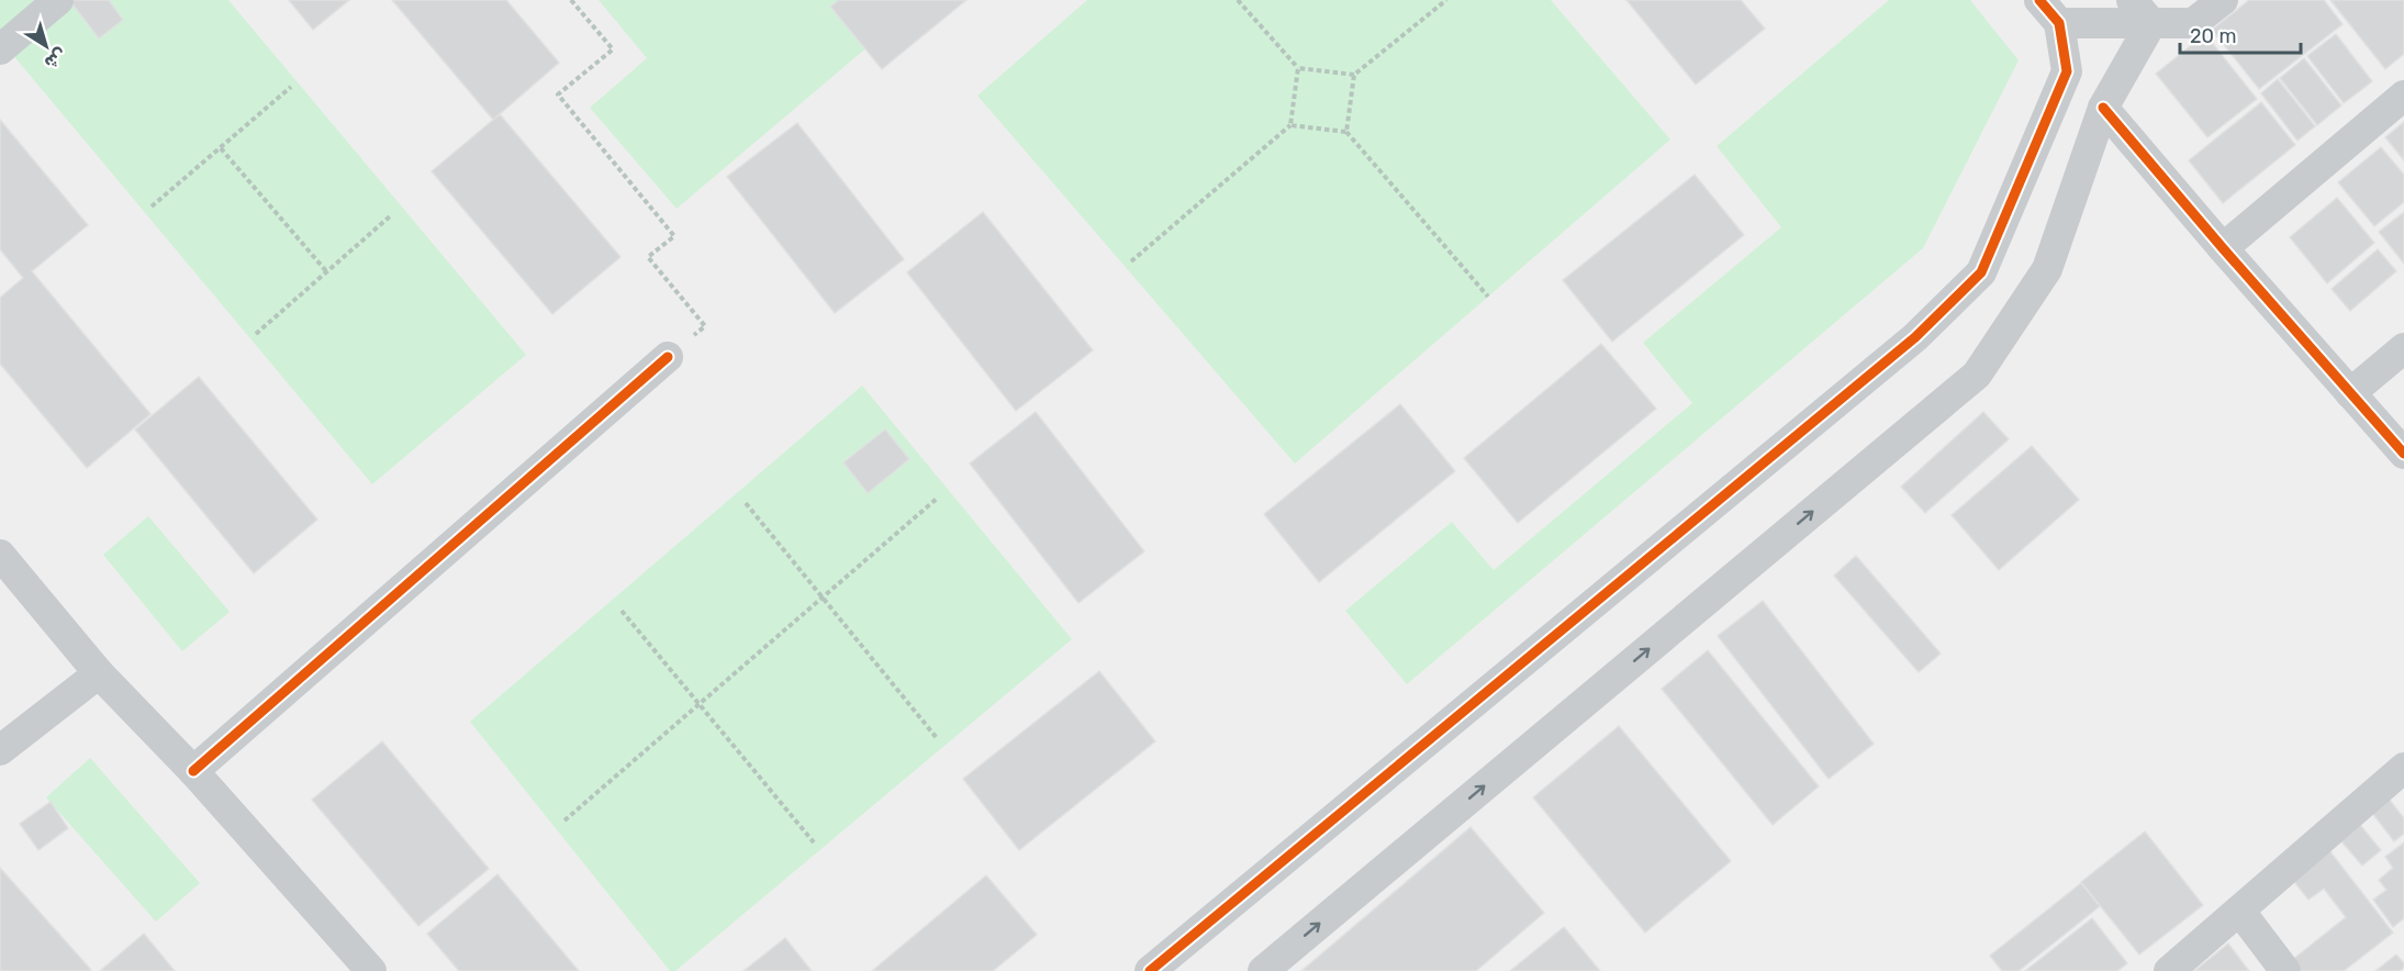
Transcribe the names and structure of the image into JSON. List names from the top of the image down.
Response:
{
  "scale_bar": "20 m",
  "north": "bottom right"
}
